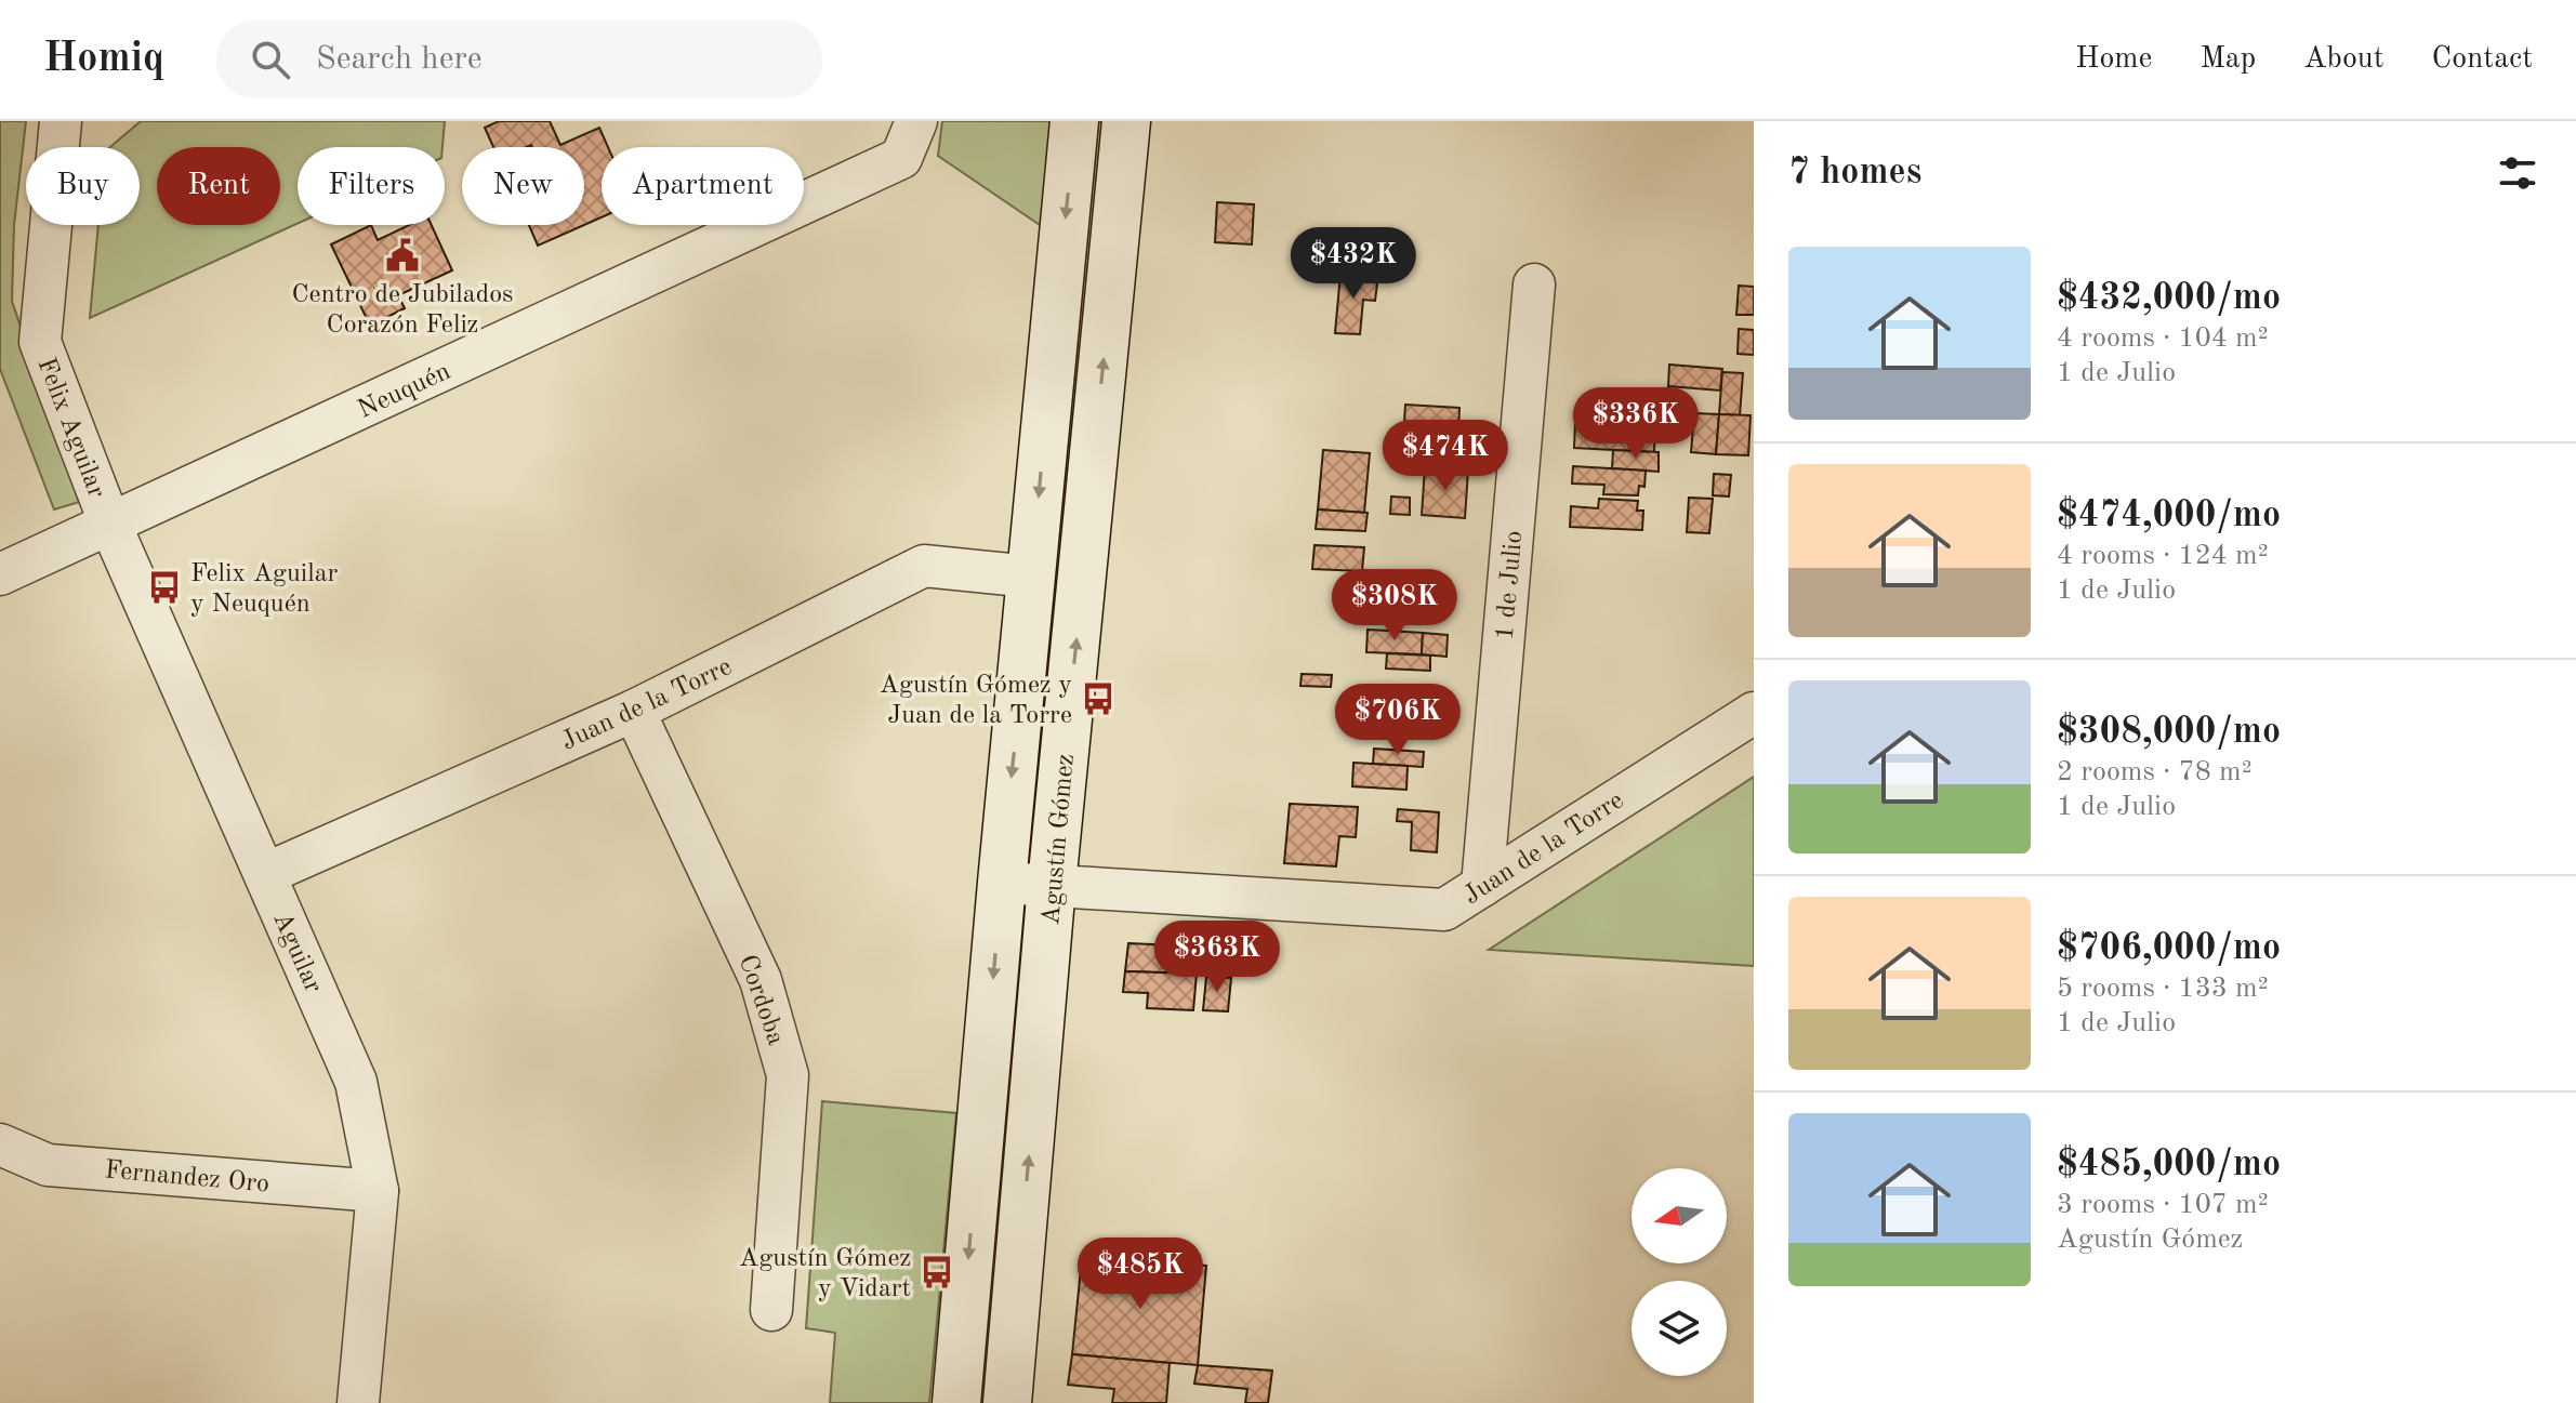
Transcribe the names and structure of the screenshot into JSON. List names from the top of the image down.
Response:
{
  "streets": {
    "main road": ["Agustín Gómez"],
    "street": [
      "Neuquén",
      "Felix Aguilar",
      "1 de Julio",
      "Juan de la Torre",
      "Aguilar",
      "Cordoba",
      "Fernandez Oro"
    ]
  },
  "crossings": [
    ["Neuquén", "Felix Aguilar"],
    ["Neuquén", "Aguilar"],
    ["Felix Aguilar", "Aguilar"],
    ["1 de Julio", "Juan de la Torre"],
    ["Juan de la Torre", "Agustín Gómez"],
    ["Juan de la Torre", "Aguilar"],
    ["Juan de la Torre", "Cordoba"],
    ["Aguilar", "Fernandez Oro"]
  ],
  "places": {
    "public building": ["Centro de Jubilados Corazón Feliz"],
    "bus stop": ["Felix Aguilar y Neuquén", "Agustín Gómez y Juan de la Torre", "Agustín Gómez y Vidart"]
  },
  "north": "left",
  "page": {
    "header": "Homiq",
    "search": "Search here",
    "nav": [
      "Home",
      "Map",
      "About",
      "Contact"
    ],
    "heading": "7 homes",
    "chip": [
      "Buy",
      "Rent",
      "Filters",
      "New",
      "Apartment"
    ],
    "list": [
      {
        "name": "$432,000/mo",
        "note": "4 rooms · 104 m² · 1 de Julio"
      },
      {
        "name": "$474,000/mo",
        "note": "4 rooms · 124 m² · 1 de Julio"
      },
      {
        "name": "$308,000/mo",
        "note": "2 rooms · 78 m² · 1 de Julio"
      },
      {
        "name": "$706,000/mo",
        "note": "5 rooms · 133 m² · 1 de Julio"
      },
      {
        "name": "$485,000/mo",
        "note": "3 rooms · 107 m² · Agustín Gómez"
      }
    ],
    "price": [
      "$432K",
      "$336K",
      "$474K",
      "$308K",
      "$706K",
      "$363K",
      "$485K"
    ]
  }
}
